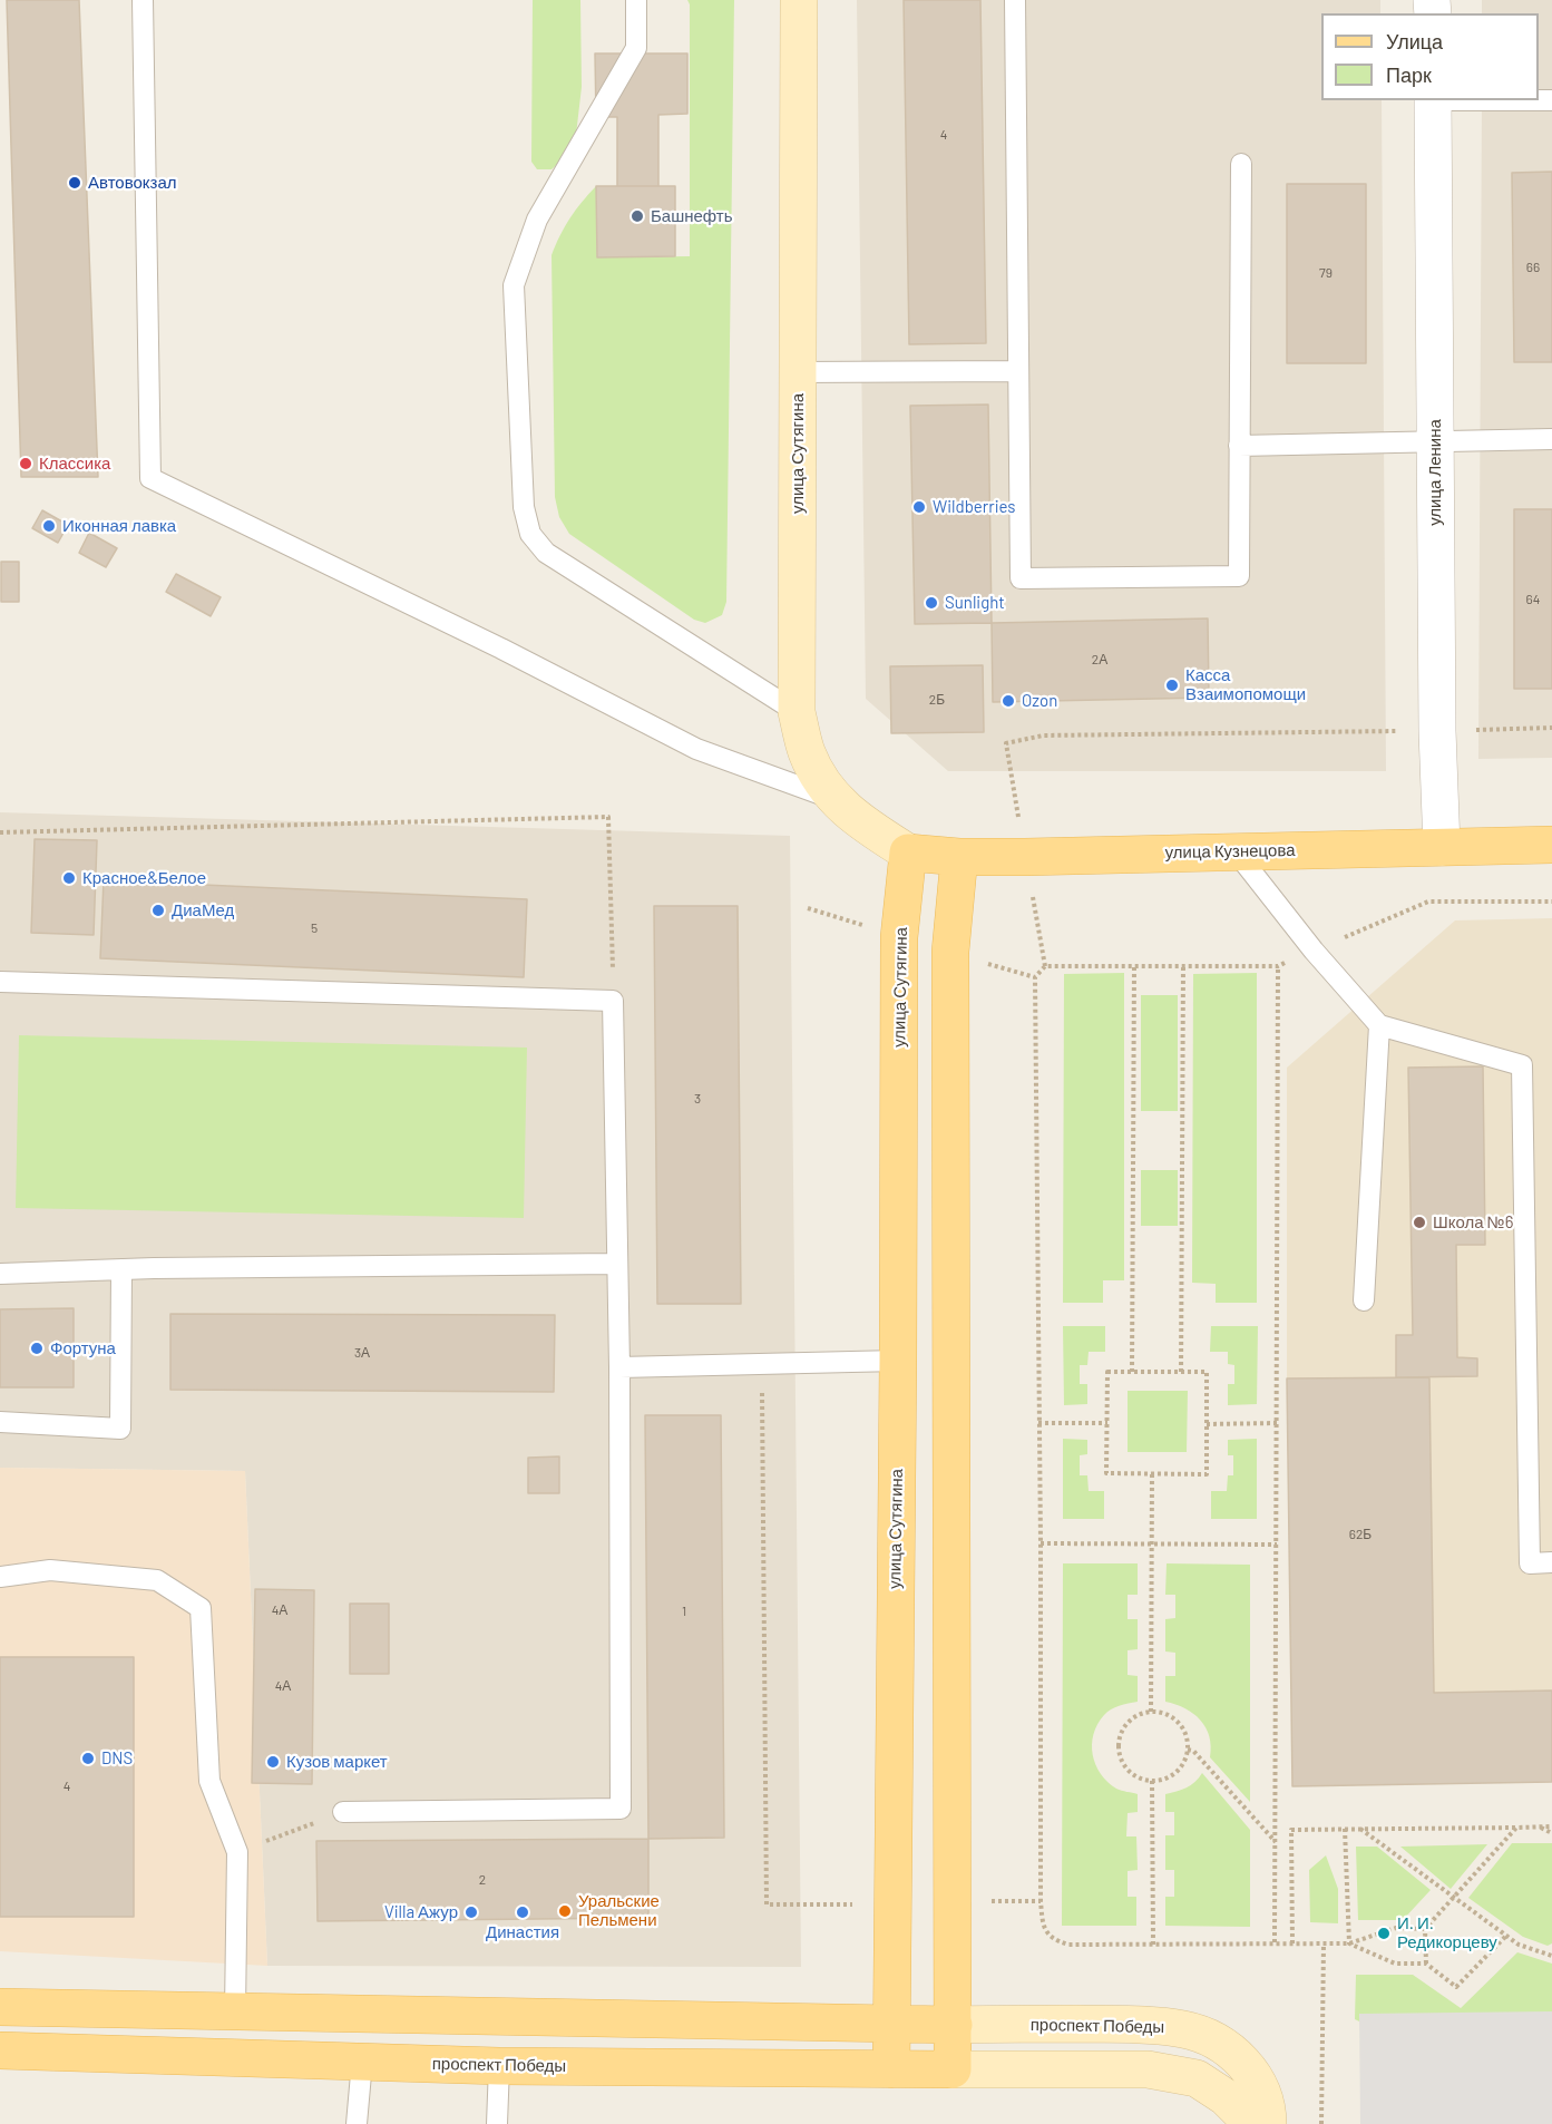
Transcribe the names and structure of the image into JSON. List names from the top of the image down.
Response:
{
  "streets": {
    "main road": ["улица Сутягина", "улица Кузнецова", "проспект Победы"],
    "street": ["улица Ленина"]
  },
  "crossings": [
    ["улица Сутягина", "улица Кузнецова"],
    ["улица Сутягина", "проспект Победы"],
    ["улица Ленина", "улица Кузнецова"]
  ],
  "places": [
    "Автовокзал",
    "Башнефть",
    "Классика",
    "Wildberries",
    "Иконная лавка",
    "Sunlight",
    "Касса Взаимопомощи",
    "Ozon",
    "Красное&Белое",
    "ДиаМед",
    "Школа №6",
    "Фортуна",
    "DNS",
    "Кузов маркет",
    "Уральские Пельмени",
    "Villa Ажур",
    "Династия",
    "И. И. Редикорцеву"
  ],
  "house_numbers": [
    "4",
    "66",
    "79",
    "64",
    "2А",
    "2Б",
    "5",
    "3",
    "3А",
    "62Б",
    "4А",
    "1",
    "4А",
    "4",
    "2"
  ],
  "legend": ["Улица", "Парк"]
}
